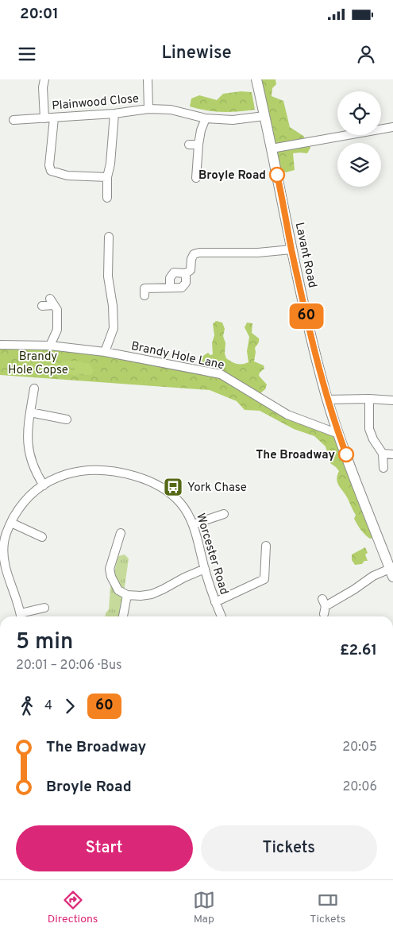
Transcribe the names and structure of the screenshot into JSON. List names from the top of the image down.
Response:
{
  "streets": {
    "main road": ["Lavant Road"],
    "street": ["Plainwood Close", "Brandy Hole Lane", "Worcester Road"]
  },
  "crossings": [
    ["Plainwood Close", "Lavant Road"],
    ["Lavant Road", "Brandy Hole Lane"]
  ],
  "parks": ["Brandy Hole Copse"],
  "places": {
    "other": ["Broyle Road", "The Broadway"],
    "bus stop": ["York Chase"]
  },
  "lines": ["bus line 60"],
  "page": {
    "status": "20:01",
    "header": "Linewise",
    "on_map": "60",
    "heading": ["5 min", "20:01 – 20:06 · Bus", "£2.61"],
    "legs": ["4", "60"],
    "list": [
      {
        "name": "The Broadway",
        "value": "20:05"
      },
      {
        "name": "Broyle Road",
        "value": "20:06"
      }
    ],
    "buttons": ["Start", "Tickets"],
    "tabs": ["Directions", "Map", "Tickets"]
  }
}
